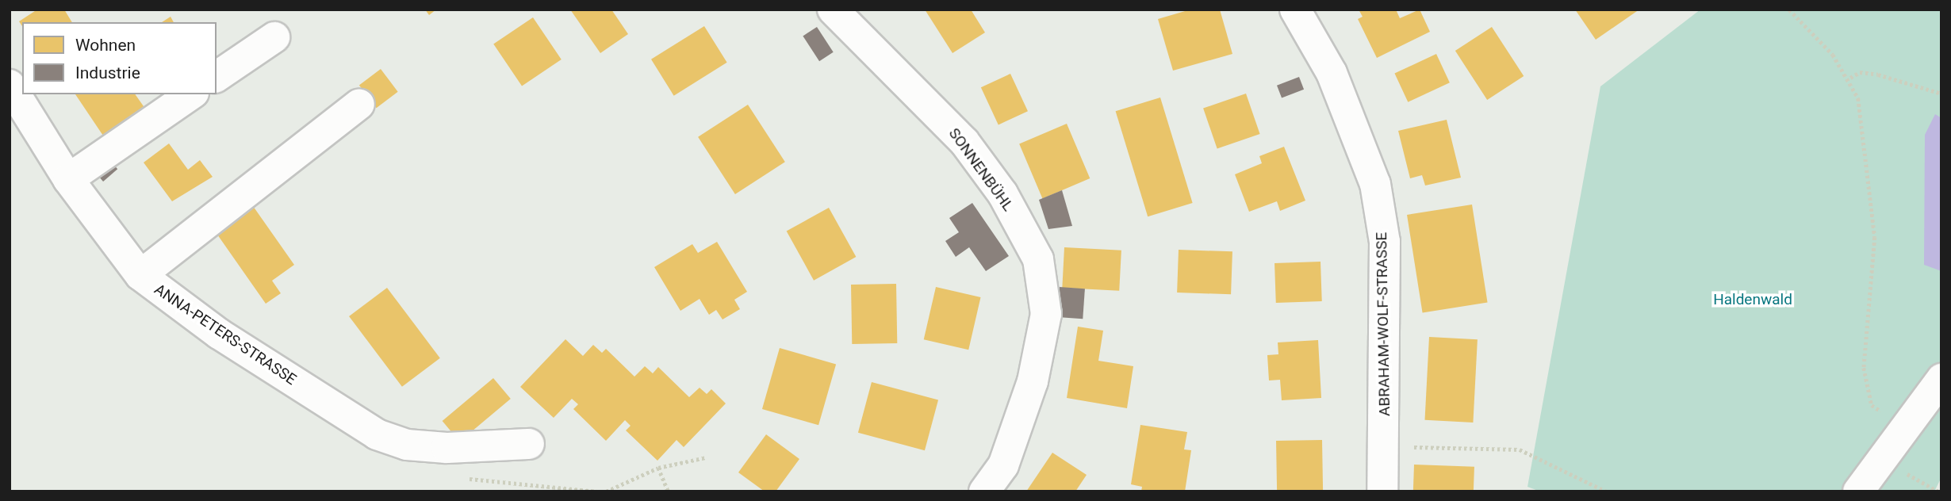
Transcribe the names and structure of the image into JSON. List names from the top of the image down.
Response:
{
  "streets": {
    "street": ["SONNENBÜHL", "ABRAHAM-WOLF-STRASSE", "ANNA-PETERS-STRASSE"]
  },
  "parks": ["Haldenwald"],
  "legend": ["Wohnen", "Industrie"]
}
